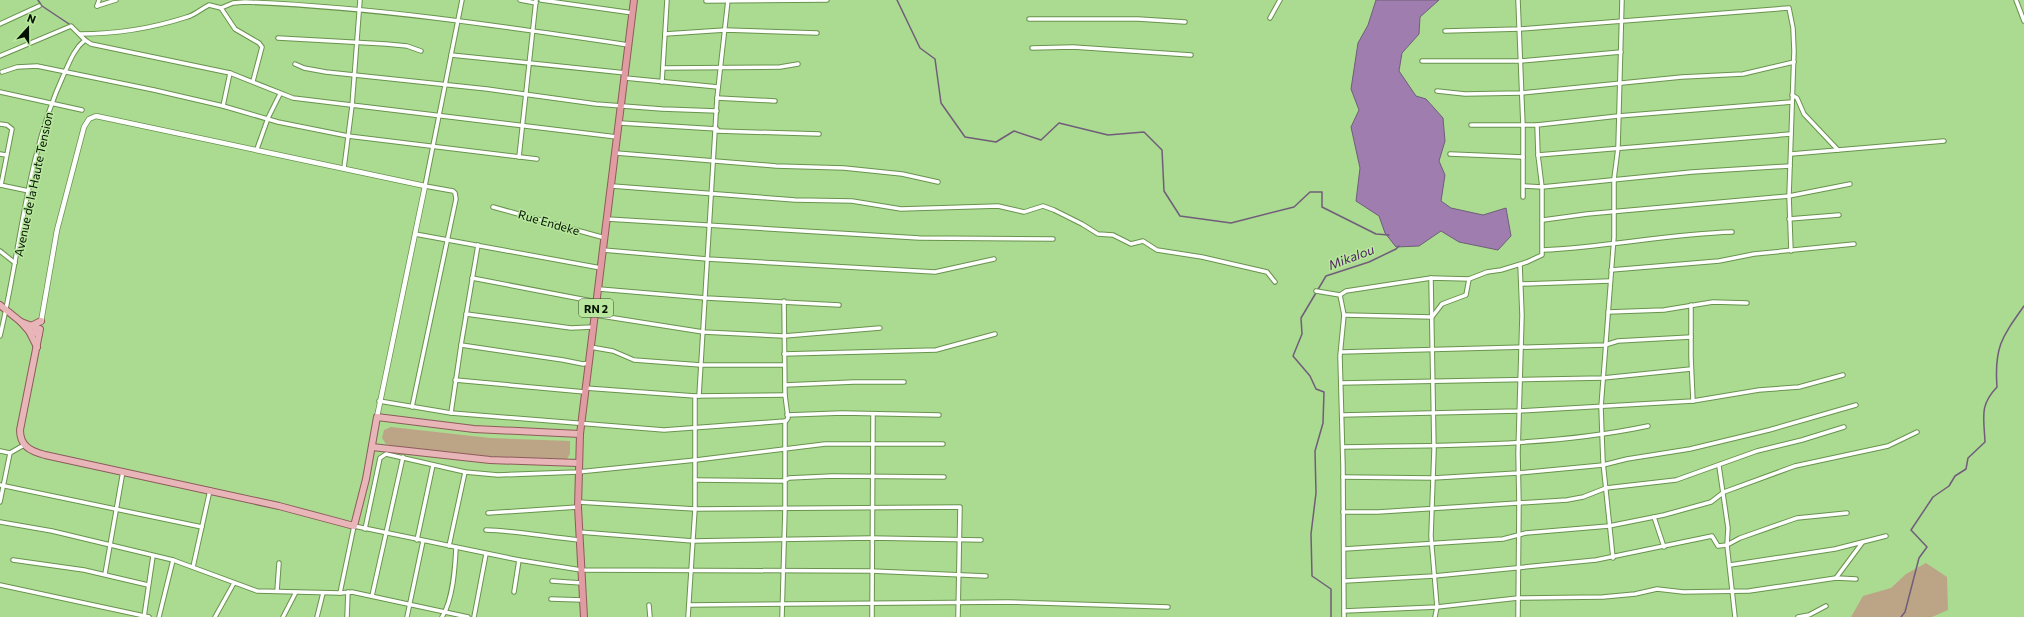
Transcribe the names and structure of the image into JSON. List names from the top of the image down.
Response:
{
  "streets": {
    "highway": ["RN 2"],
    "street": ["Avenue de la Haute Tension", "Rue Endeke"]
  },
  "crossings": [
    ["Rue Endeke", "RN 2"]
  ],
  "water": ["Mikalou"],
  "north": "top"
}
